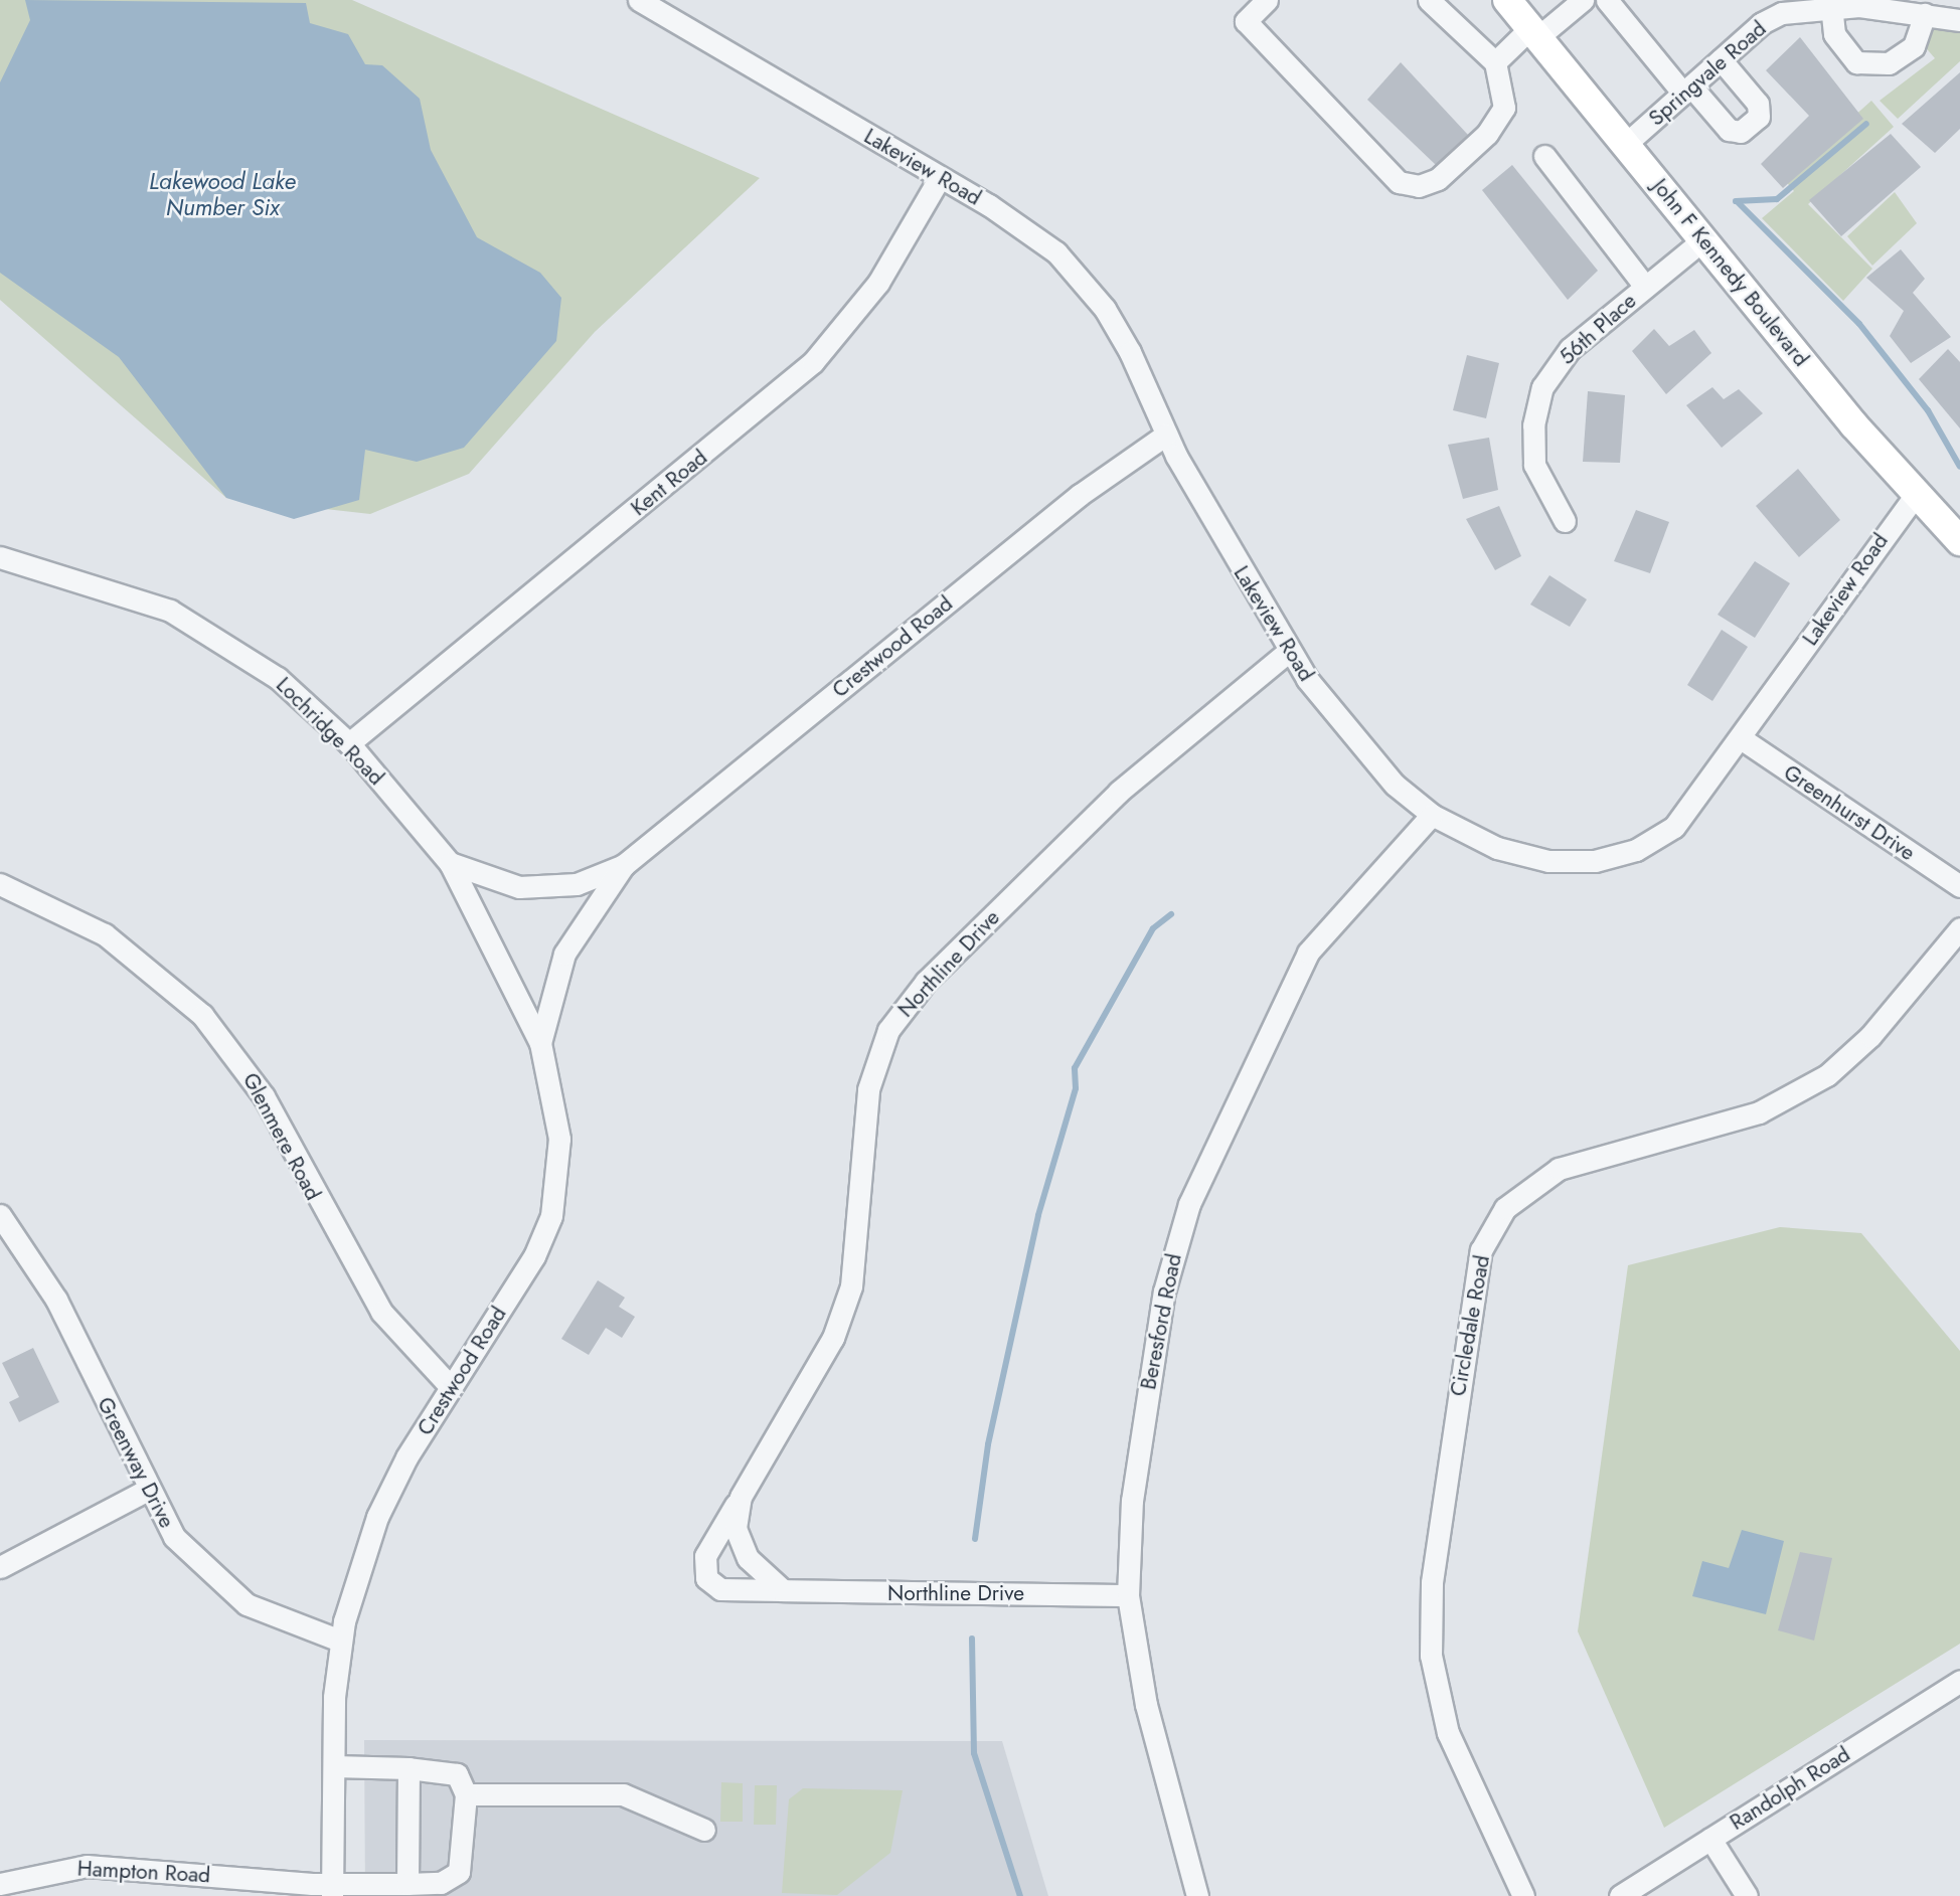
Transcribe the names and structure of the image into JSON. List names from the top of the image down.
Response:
{
  "streets": {
    "main road": ["John F Kennedy Boulevard"],
    "street": [
      "Springvale Road",
      "Lakeview Road",
      "56th Place",
      "Kent Road",
      "Crestwood Road",
      "Lochridge Road",
      "Greenhurst Drive",
      "Northline Drive",
      "Glenmere Road",
      "Beresford Road",
      "Circledale Road",
      "Greenway Drive",
      "Randolph Road",
      "Hampton Road"
    ]
  },
  "crossings": [
    ["Springvale Road", "John F Kennedy Boulevard"],
    ["Lakeview Road", "John F Kennedy Boulevard"],
    ["Lakeview Road", "Kent Road"],
    ["Lakeview Road", "Crestwood Road"],
    ["Lakeview Road", "Greenhurst Drive"],
    ["Lakeview Road", "Northline Drive"],
    ["Lakeview Road", "Beresford Road"],
    ["John F Kennedy Boulevard", "56th Place"],
    ["Kent Road", "Lochridge Road"],
    ["Crestwood Road", "Lochridge Road"],
    ["Crestwood Road", "Glenmere Road"],
    ["Crestwood Road", "Greenway Drive"],
    ["Crestwood Road", "Hampton Road"],
    ["Northline Drive", "Beresford Road"]
  ],
  "water": ["Lakewood Lake Number Six"]
}
